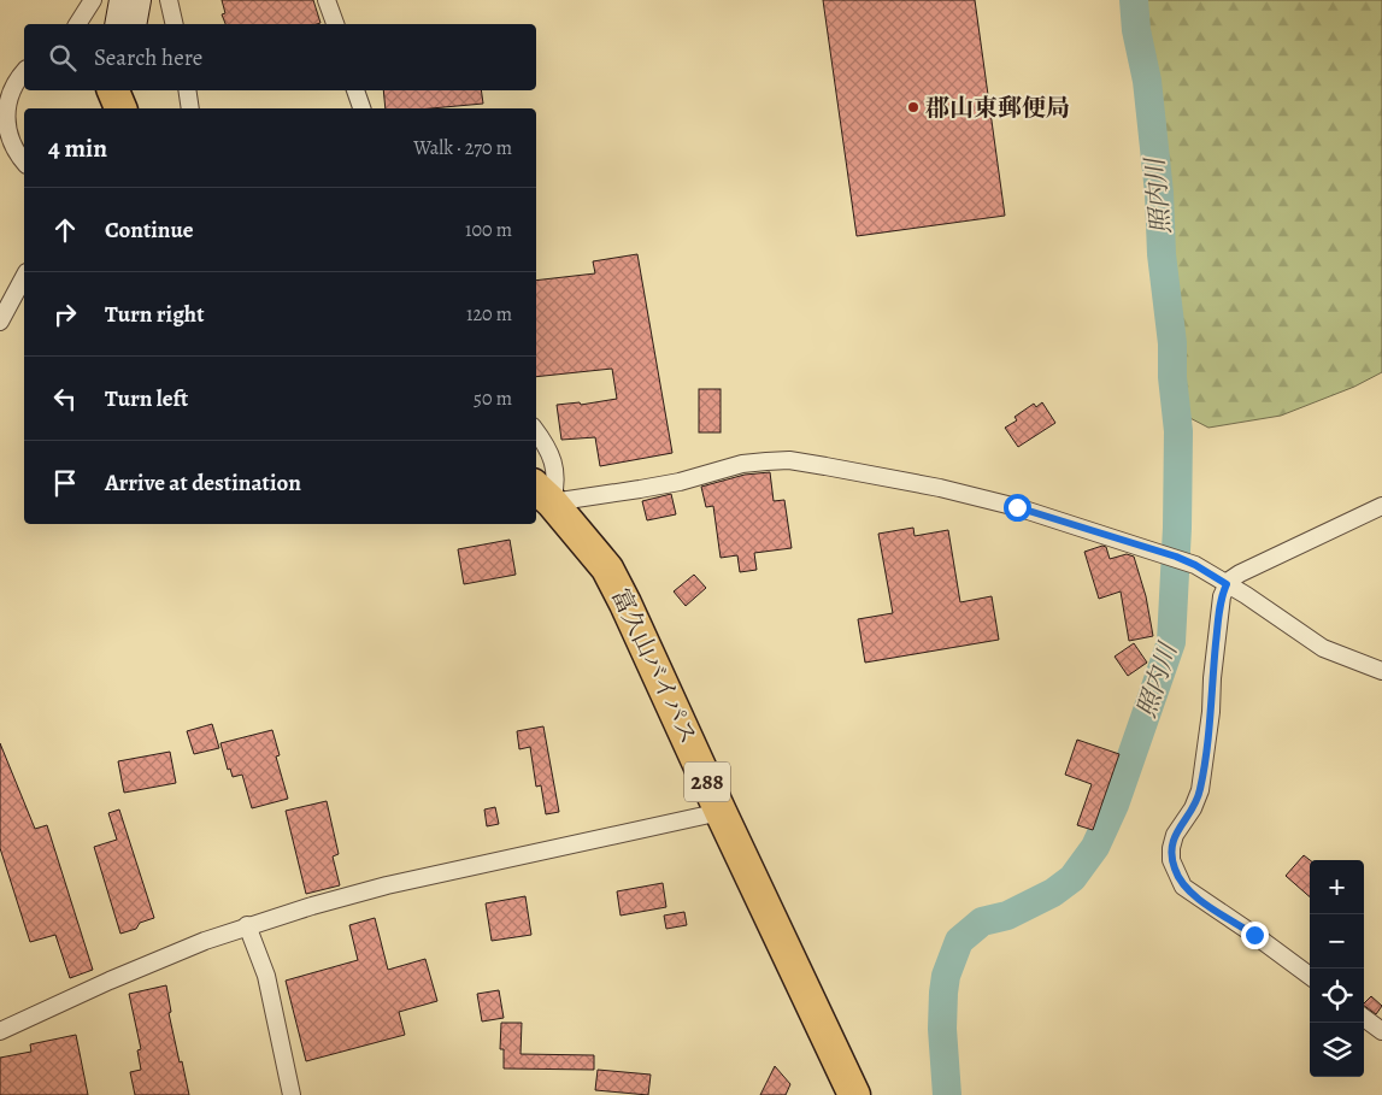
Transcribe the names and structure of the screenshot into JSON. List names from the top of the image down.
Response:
{
  "streets": {
    "highway": ["富久山バイパス", "288"]
  },
  "water": ["照内川"],
  "places": ["郡山東郵便局"],
  "page": {
    "search": "Search here",
    "heading": ["4 min", "Walk · 270 m"],
    "list": [
      ["Continue", "100 m"],
      ["Turn right", "120 m"],
      ["Turn left", "50 m"],
      "Arrive at destination"
    ],
    "map_buttons": ["+", "−"]
  }
}
